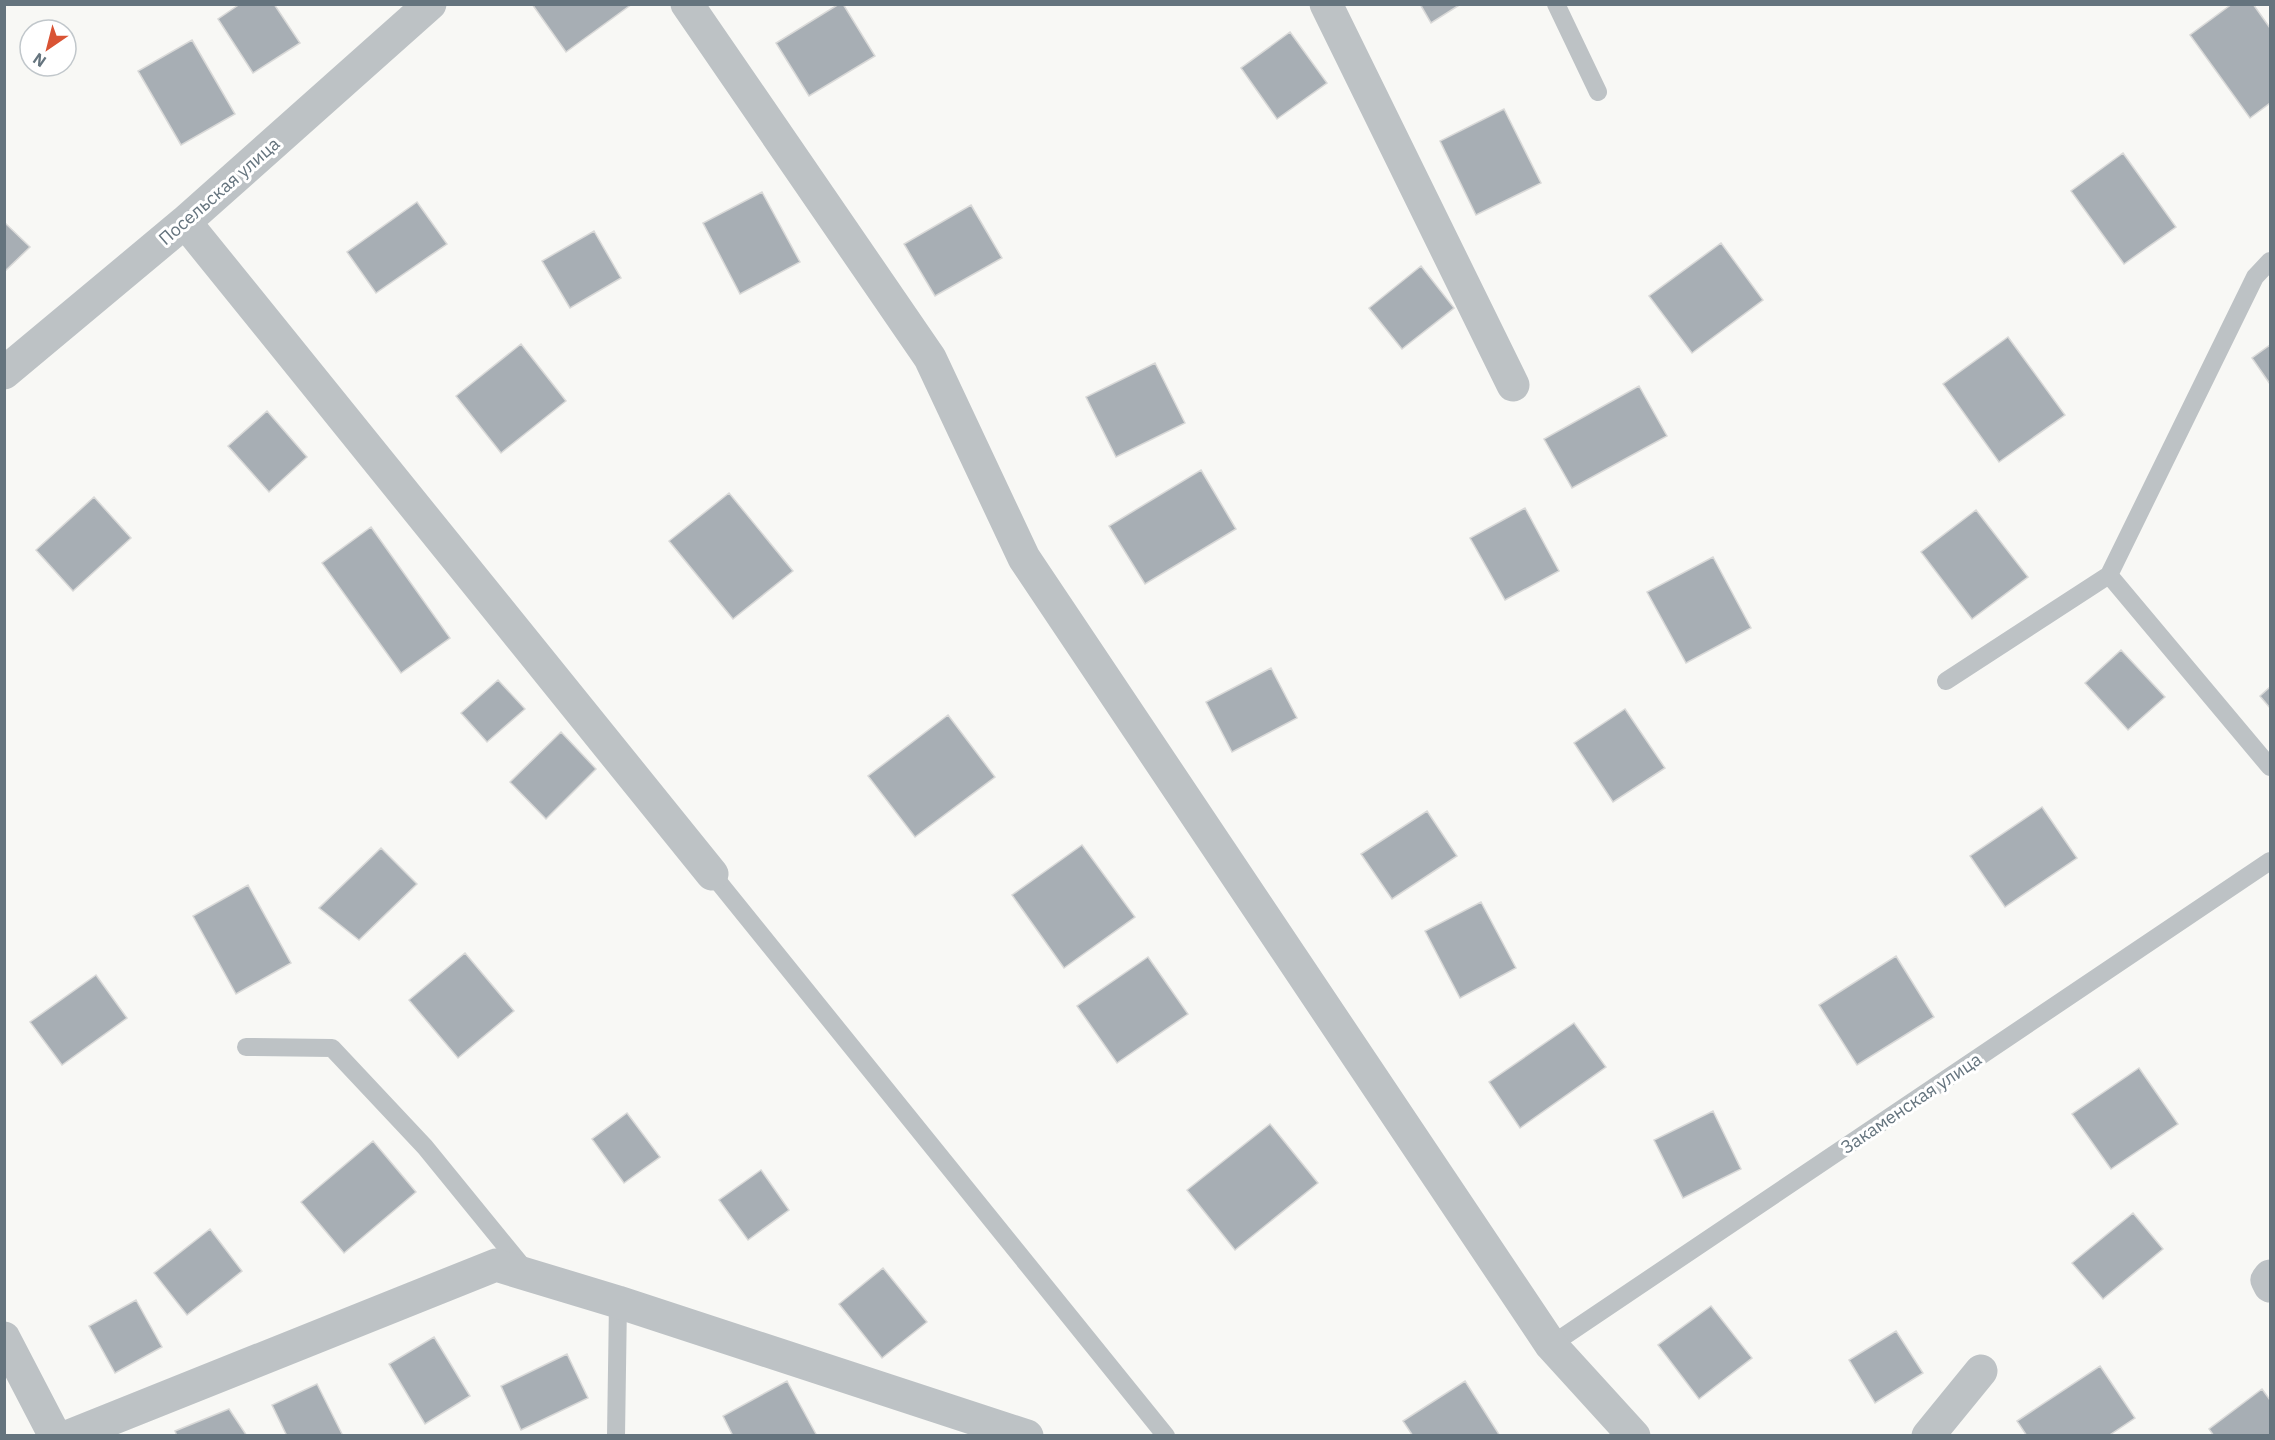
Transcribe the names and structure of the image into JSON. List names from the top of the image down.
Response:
{
  "streets": {
    "street": ["Посельская улица"],
    "lane": ["Закаменская улица"]
  },
  "north": "bottom left"
}
